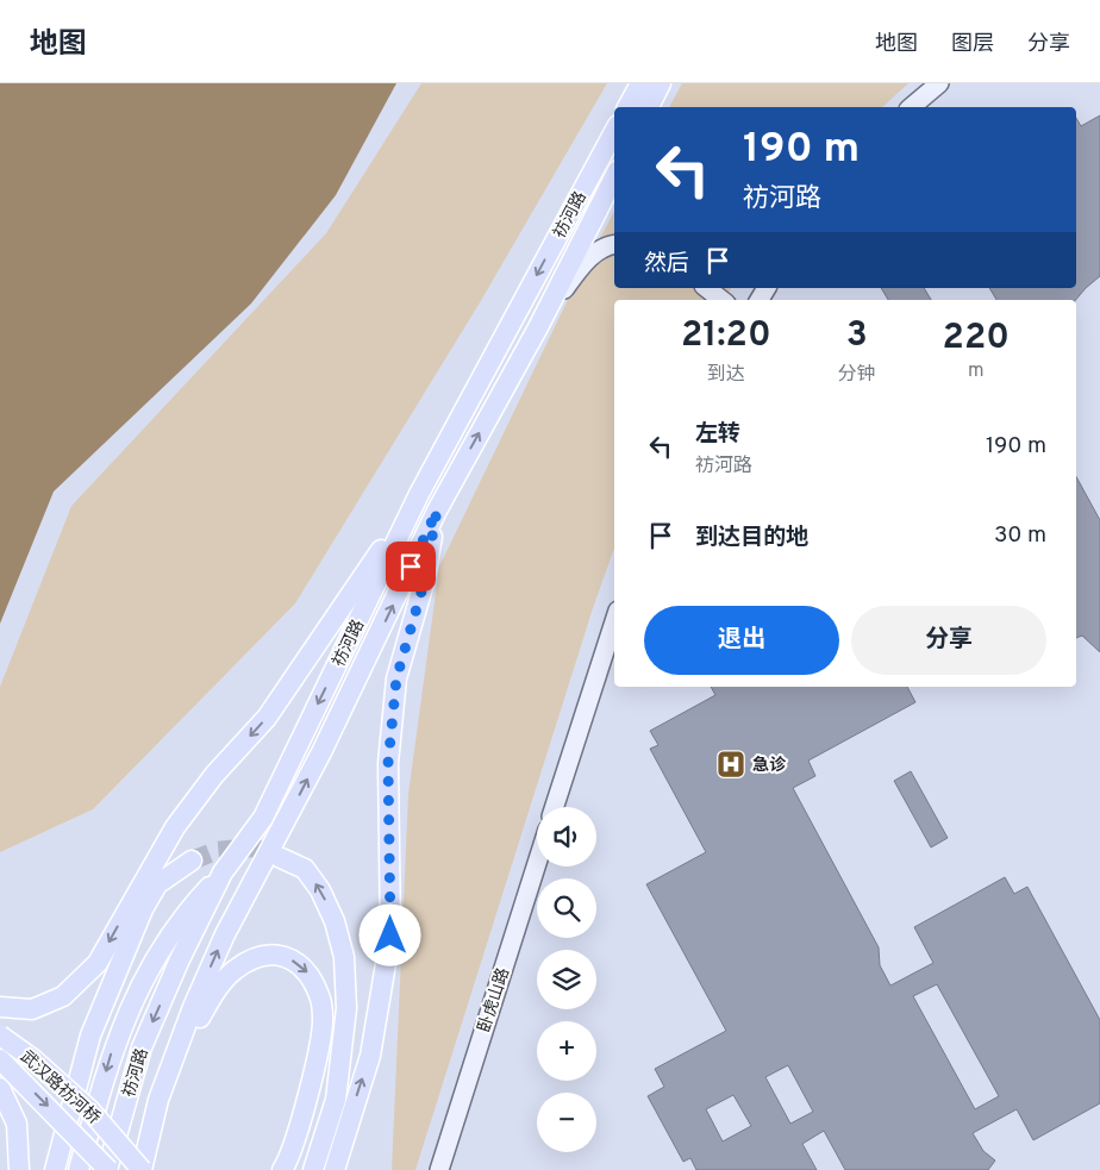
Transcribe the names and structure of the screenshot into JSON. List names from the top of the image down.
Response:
{
  "streets": {
    "main road": ["祊河路", "武汉路祊河桥"],
    "street": ["卧虎山路"]
  },
  "crossings": [
    ["祊河路", "武汉路祊河桥"]
  ],
  "places": {
    "hospital": ["急诊"]
  },
  "page": {
    "header": "地图",
    "nav": ["地图", "图层", "分享"],
    "turn": ["190 m", "祊河路"],
    "then": "然后",
    "eta": [
      "21:20",
      "到达",
      "3",
      "分钟",
      "220",
      "m"
    ],
    "list": [
      {
        "name": "左转",
        "note": "祊河路",
        "value": "190 m"
      },
      {
        "name": "到达目的地",
        "value": "30 m"
      }
    ],
    "buttons": ["退出", "分享"],
    "map_buttons": ["+", "−"]
  }
}
